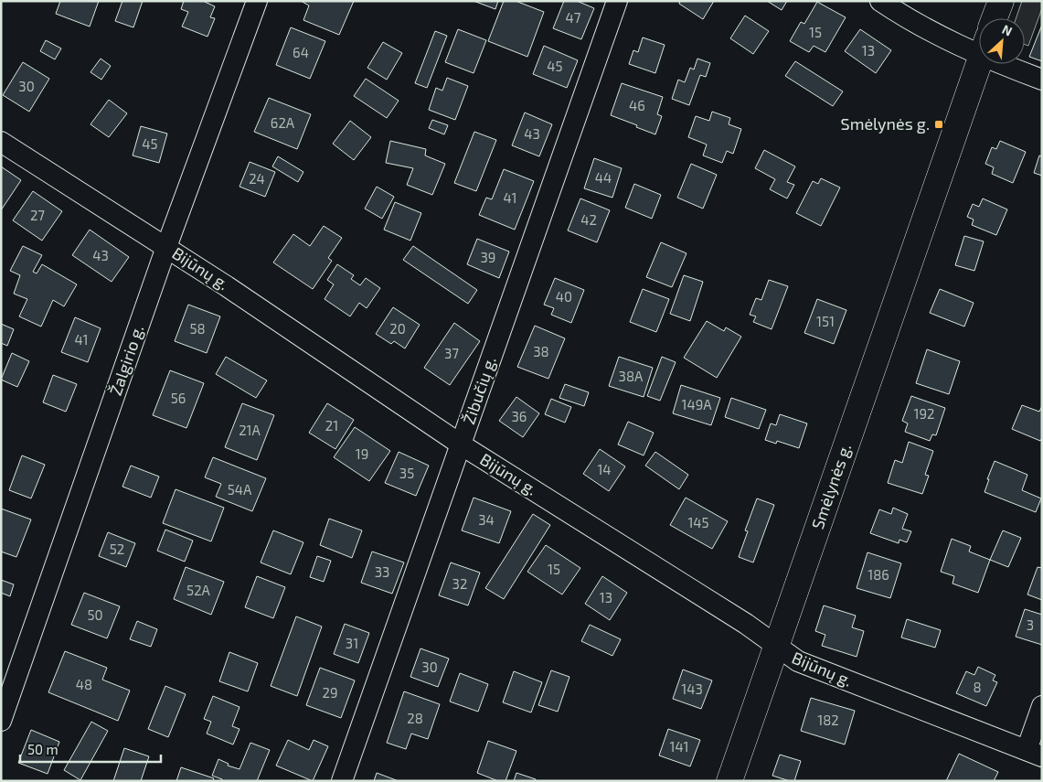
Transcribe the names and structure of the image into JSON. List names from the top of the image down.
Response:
{
  "streets": {
    "highway": ["Smėlynės g."],
    "street": ["Bijūnų g.", "Žalgirio g.", "Žibučių g."]
  },
  "crossings": [
    ["Bijūnų g.", "Žalgirio g."],
    ["Bijūnų g.", "Žibučių g."],
    ["Bijūnų g.", "Smėlynės g."]
  ],
  "places": {
    "transit": ["Smėlynės g."]
  },
  "house_numbers": [
    "47",
    "15",
    "13",
    "64",
    "45",
    "30",
    "46",
    "62A",
    "43",
    "45",
    "44",
    "24",
    "41",
    "27",
    "42",
    "43",
    "39",
    "40",
    "151",
    "58",
    "20",
    "41",
    "38",
    "37",
    "38A",
    "56",
    "149A",
    "192",
    "36",
    "21",
    "21A",
    "19",
    "14",
    "35",
    "54A",
    "34",
    "145",
    "52",
    "15",
    "33",
    "186",
    "32",
    "52A",
    "13",
    "50",
    "3",
    "31",
    "30",
    "48",
    "8",
    "143",
    "29",
    "28",
    "182",
    "141"
  ],
  "scale_bar": "50 m",
  "north": "top right"
}
